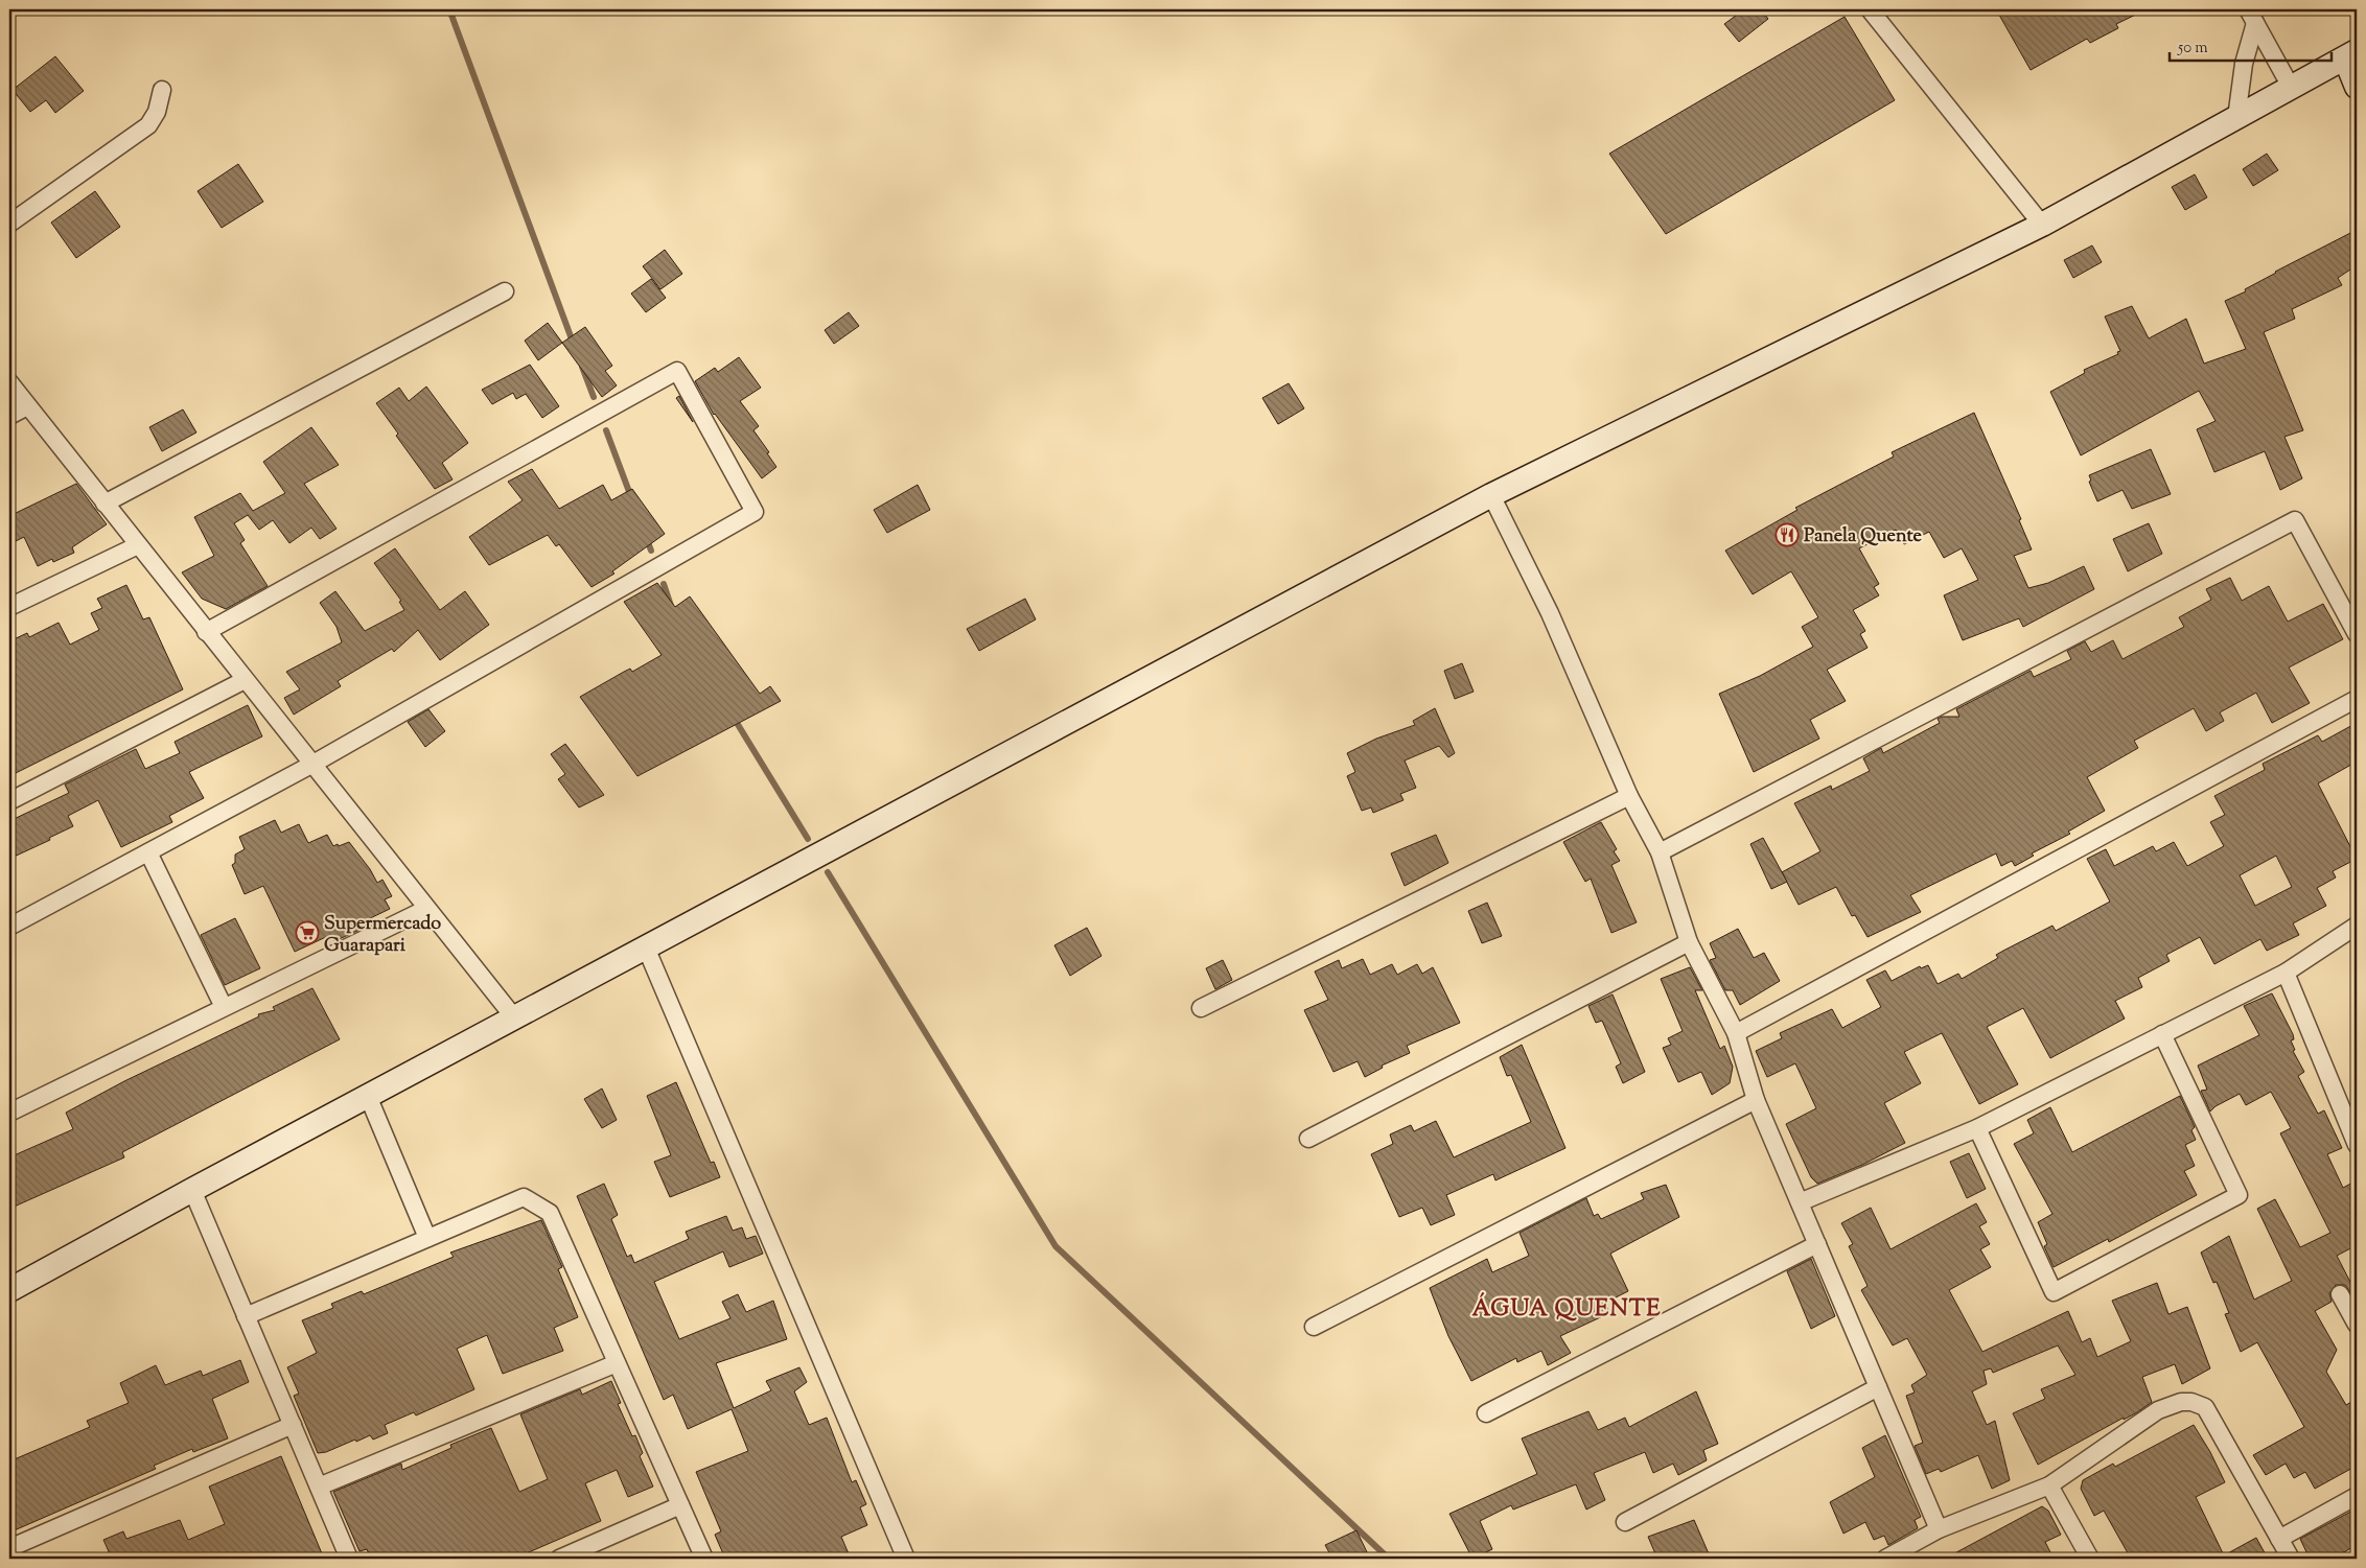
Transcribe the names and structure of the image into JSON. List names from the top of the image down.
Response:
{
  "districts": ["ÁGUA QUENTE"],
  "places": {
    "restaurant": ["Panela Quente"],
    "supermarket": ["Supermercado Guarapari"]
  },
  "scale_bar": "50 m"
}
